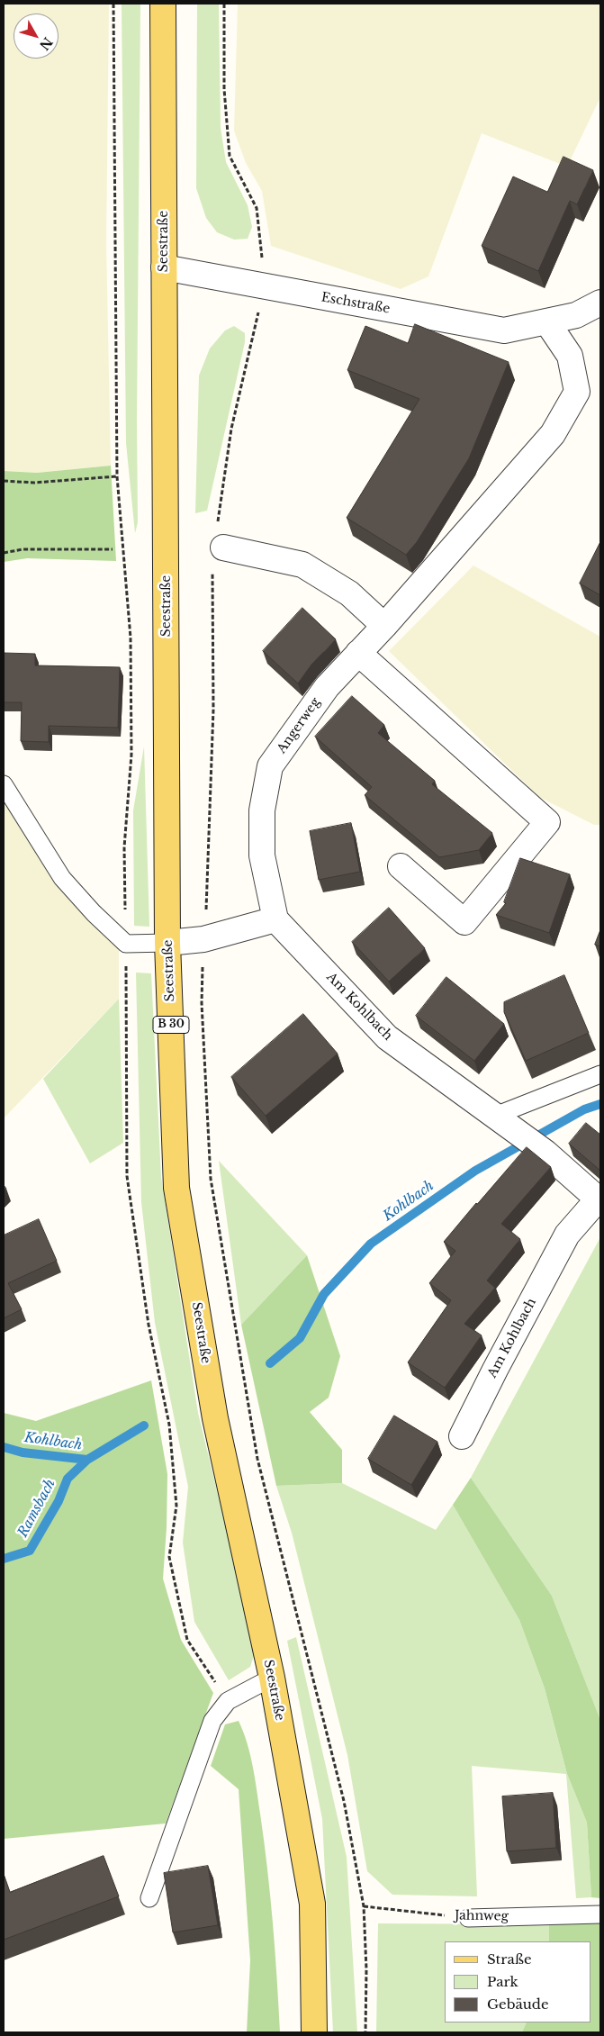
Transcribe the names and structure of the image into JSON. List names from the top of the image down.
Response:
{
  "streets": {
    "main road": ["Seestraße", "B 30"],
    "street": ["Eschstraße", "Angerweg", "Am Kohlbach"],
    "lane": ["Jahnweg"]
  },
  "crossings": [
    ["Seestraße", "Eschstraße"],
    ["Angerweg", "Am Kohlbach"]
  ],
  "water": ["Kohlbach", "Ramsbach"],
  "legend": ["Straße", "Park", "Gebäude"],
  "north": "bottom right"
}
